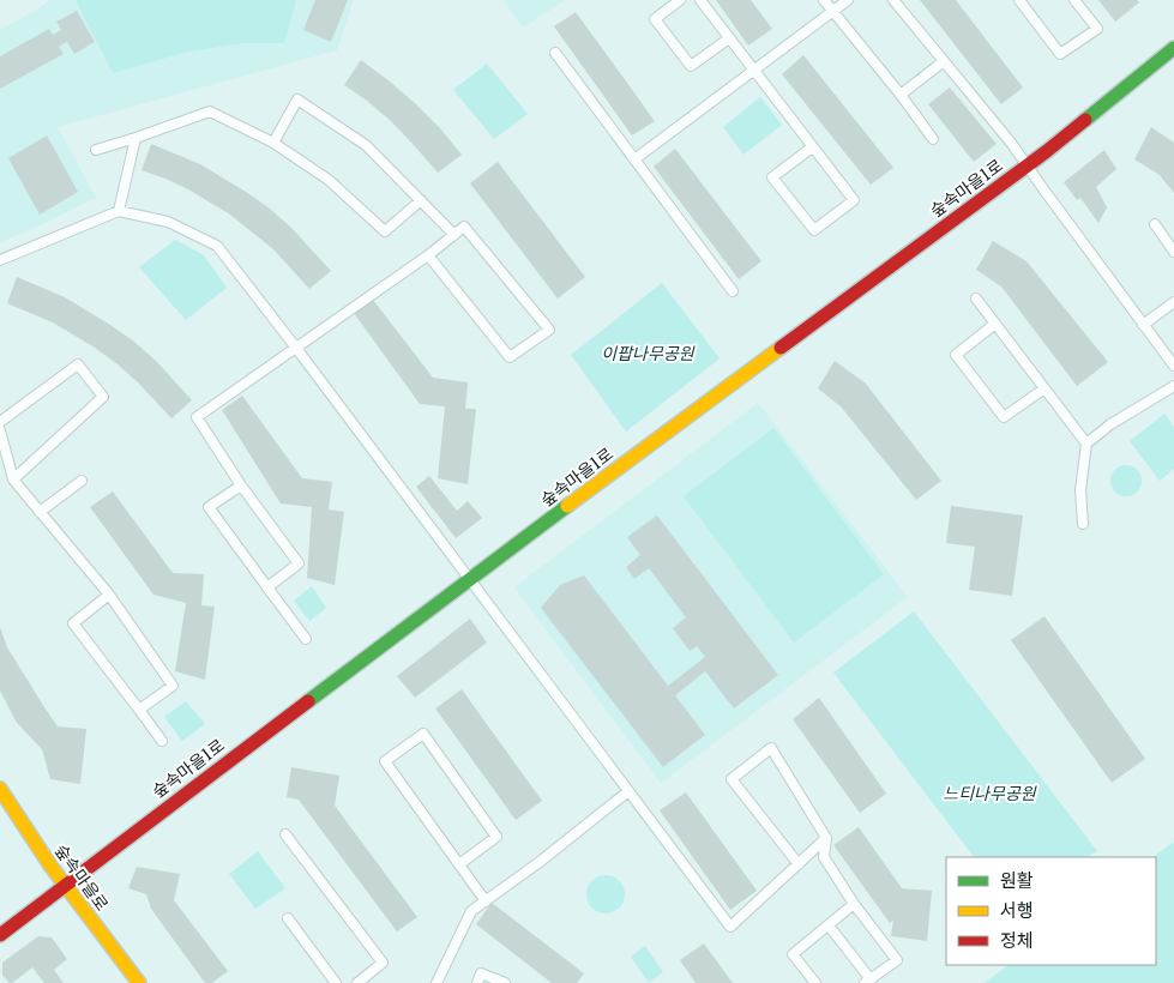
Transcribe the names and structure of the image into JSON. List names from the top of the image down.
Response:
{
  "streets": {
    "street": ["숲속마을1로", "숲속마을로"]
  },
  "crossings": [
    ["숲속마을1로", "숲속마을로"]
  ],
  "parks": ["이팝나무공원", "느티나무공원"],
  "legend": ["원활", "서행", "정체"]
}
